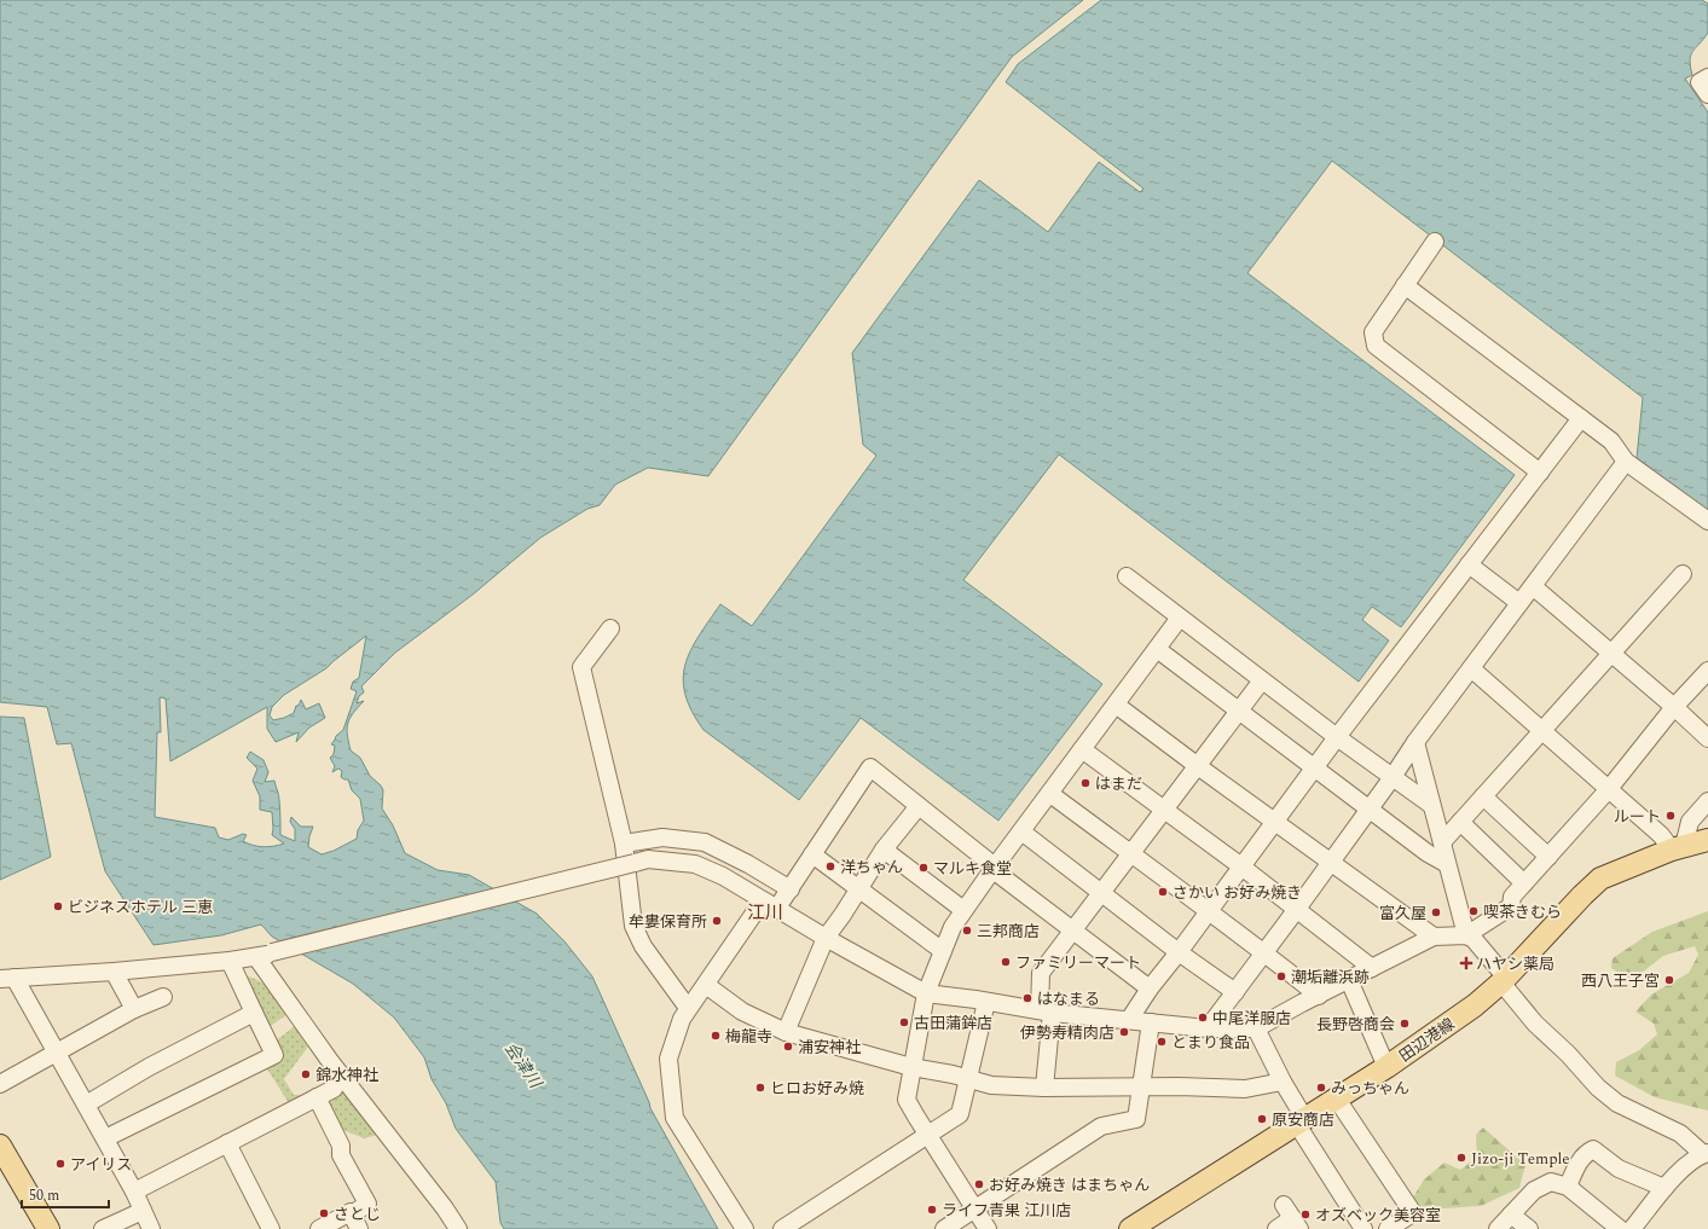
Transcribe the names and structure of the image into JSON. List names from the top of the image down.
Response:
{
  "streets": {
    "main road": ["田辺港線"]
  },
  "districts": ["江川"],
  "water": ["会津川"],
  "places": {
    "other": [
      "はまだ",
      "ルート",
      "洋ちゃん",
      "マルキ食堂",
      "さかい お好み焼き",
      "ビジネスホテル 三恵",
      "喫茶きむら",
      "富久屋",
      "牟婁保育所",
      "三邦商店",
      "ファミリーマート",
      "潮垢離浜跡",
      "西八王子宮",
      "はなまる",
      "中尾洋服店",
      "古田蒲鉾店",
      "長野啓商会",
      "伊勢寿精肉店",
      "梅龍寺",
      "とまり食品",
      "浦安神社",
      "錦水神社",
      "ヒロお好み焼",
      "みっちゃん",
      "原安商店",
      "Jizo-ji Temple",
      "アイリス",
      "お好み焼き はまちゃん",
      "ライフ青果 江川店",
      "さとじ",
      "オズベック美容室"
    ],
    "health": ["ハヤシ薬局"]
  },
  "scale_bar": "50 m"
}
